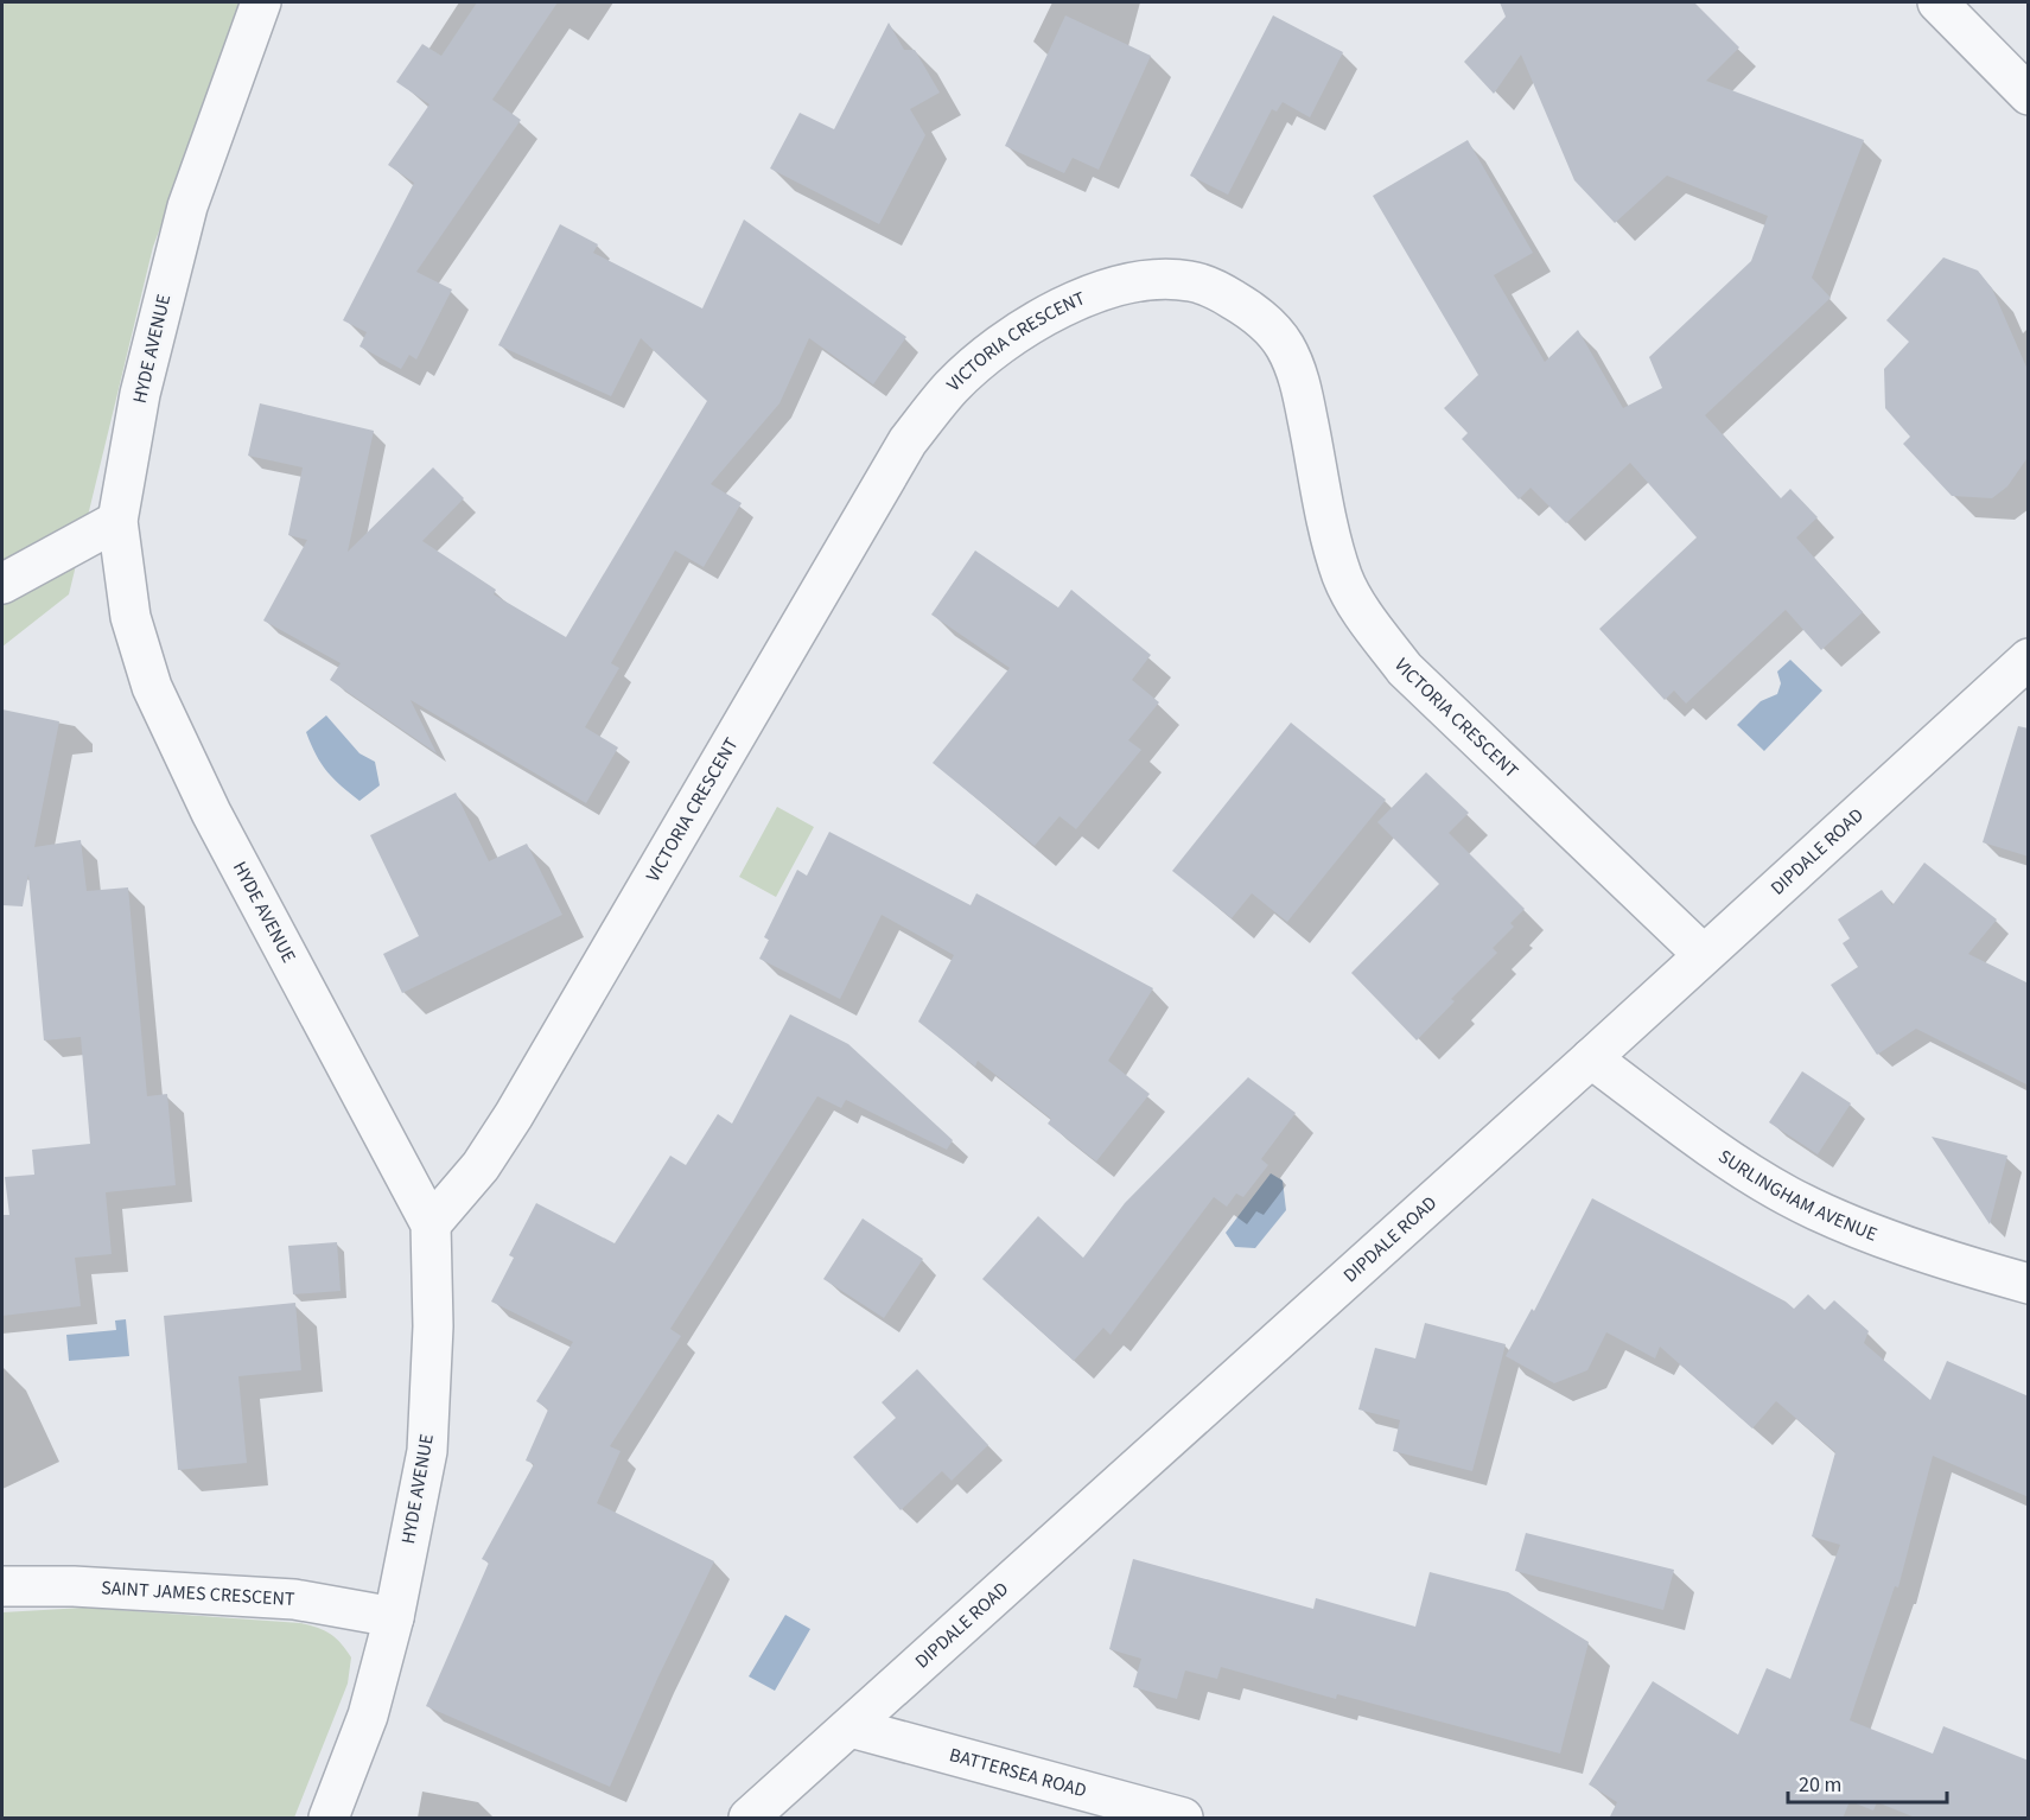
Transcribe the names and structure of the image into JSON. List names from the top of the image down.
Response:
{
  "streets": {
    "street": [
      "VICTORIA CRESCENT",
      "HYDE AVENUE",
      "DIPDALE ROAD",
      "SURLINGHAM AVENUE",
      "SAINT JAMES CRESCENT",
      "BATTERSEA ROAD"
    ]
  },
  "crossings": [
    ["VICTORIA CRESCENT", "HYDE AVENUE"],
    ["VICTORIA CRESCENT", "DIPDALE ROAD"],
    ["HYDE AVENUE", "SAINT JAMES CRESCENT"],
    ["DIPDALE ROAD", "SURLINGHAM AVENUE"],
    ["DIPDALE ROAD", "BATTERSEA ROAD"]
  ],
  "scale_bar": "20 m"
}
